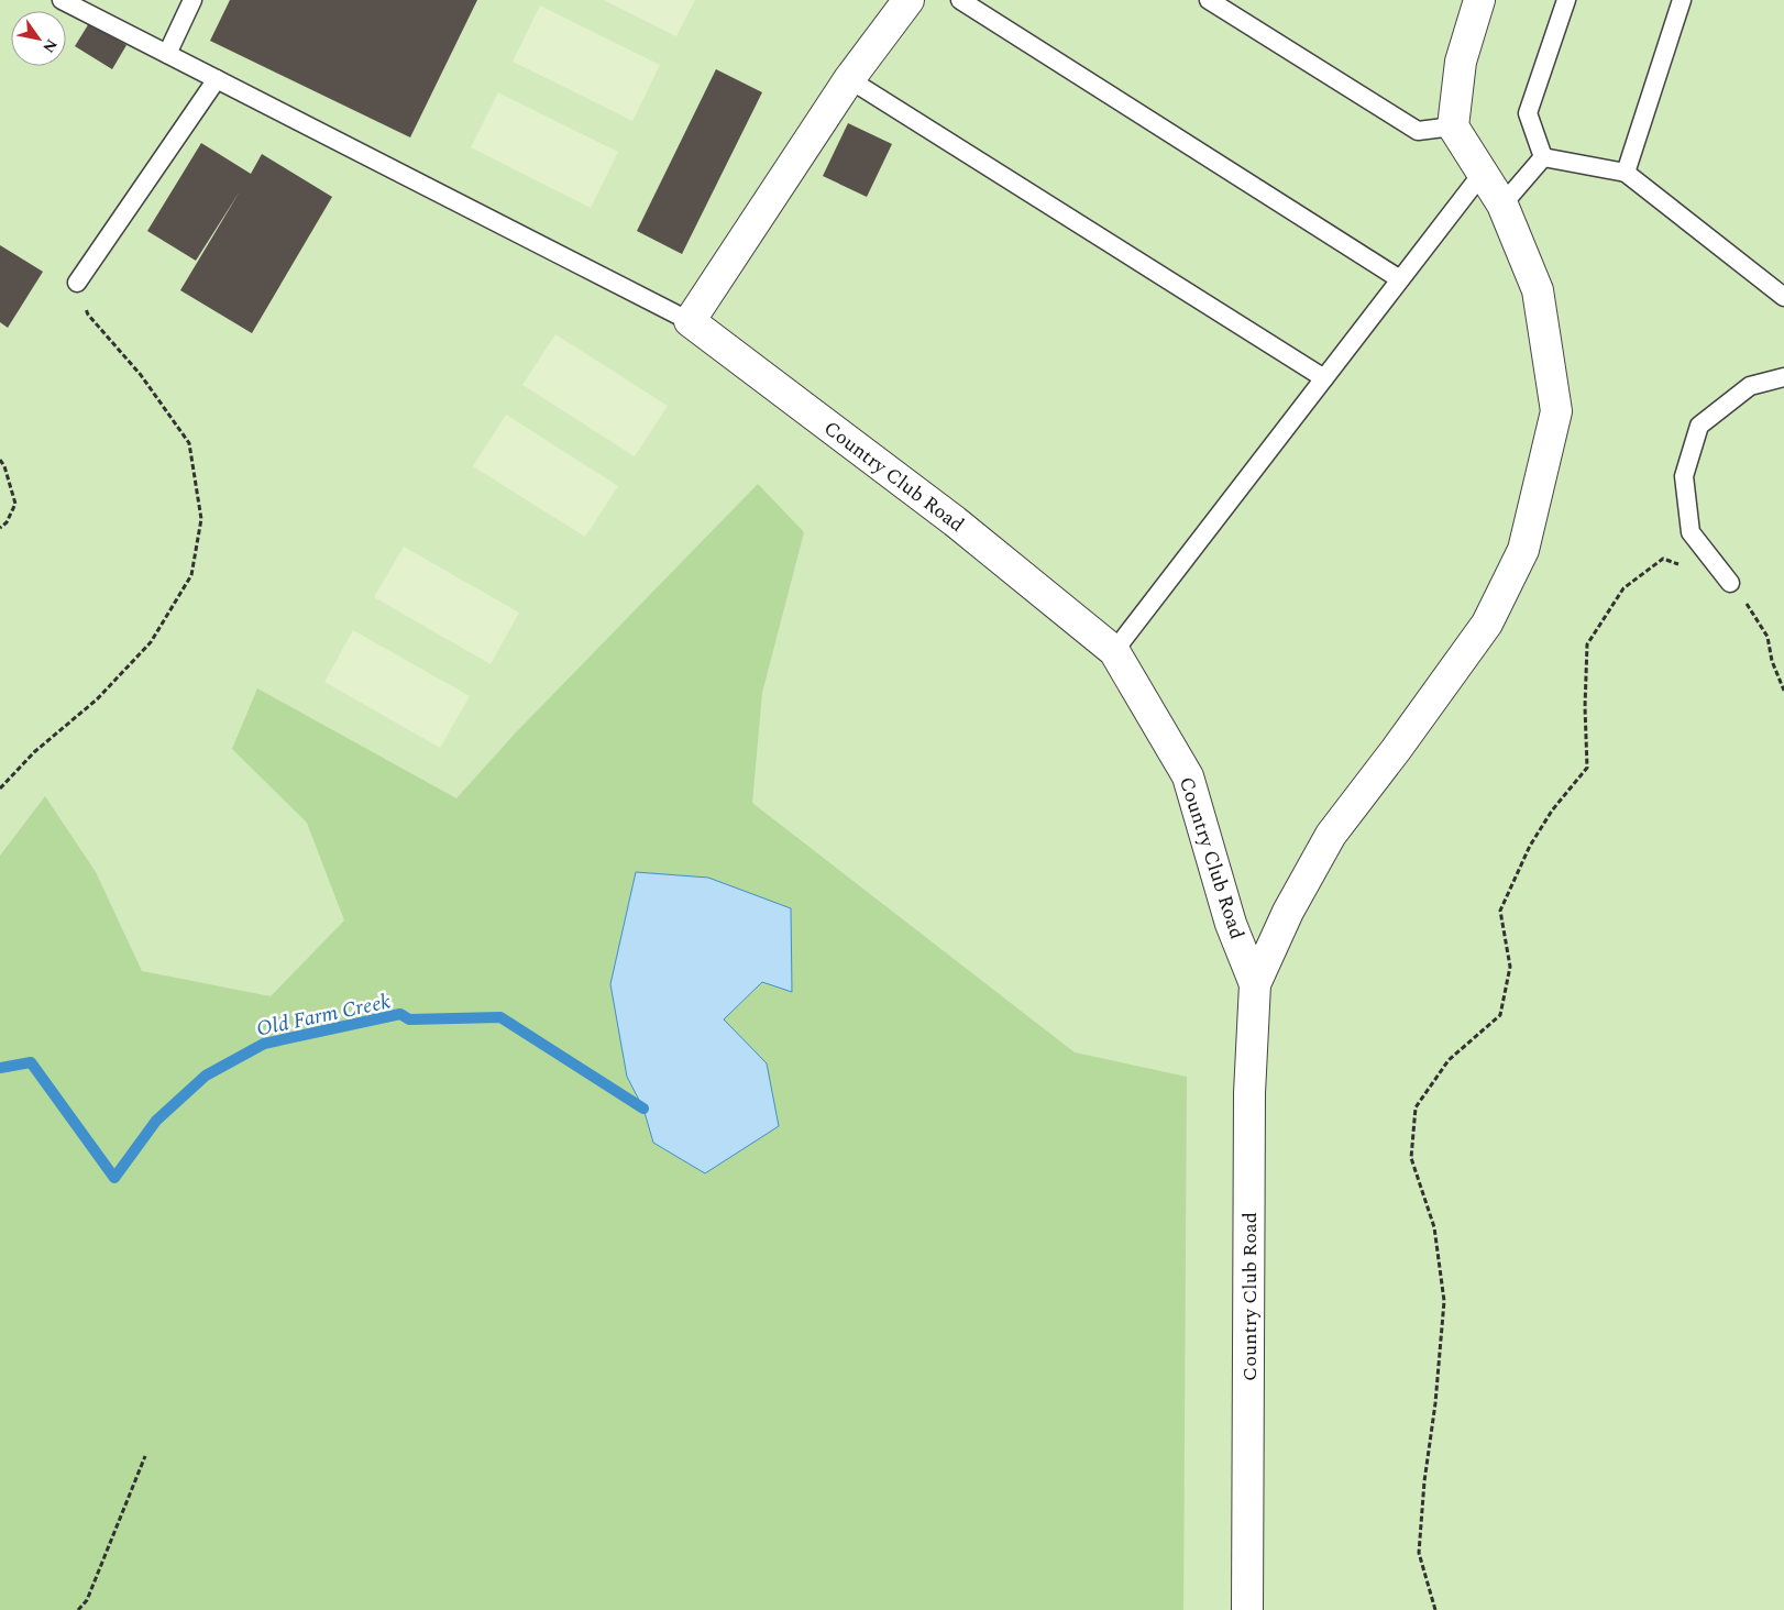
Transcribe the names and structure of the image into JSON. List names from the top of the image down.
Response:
{
  "streets": {
    "street": ["Country Club Road"]
  },
  "water": ["Old Farm Creek"],
  "north": "bottom right"
}
